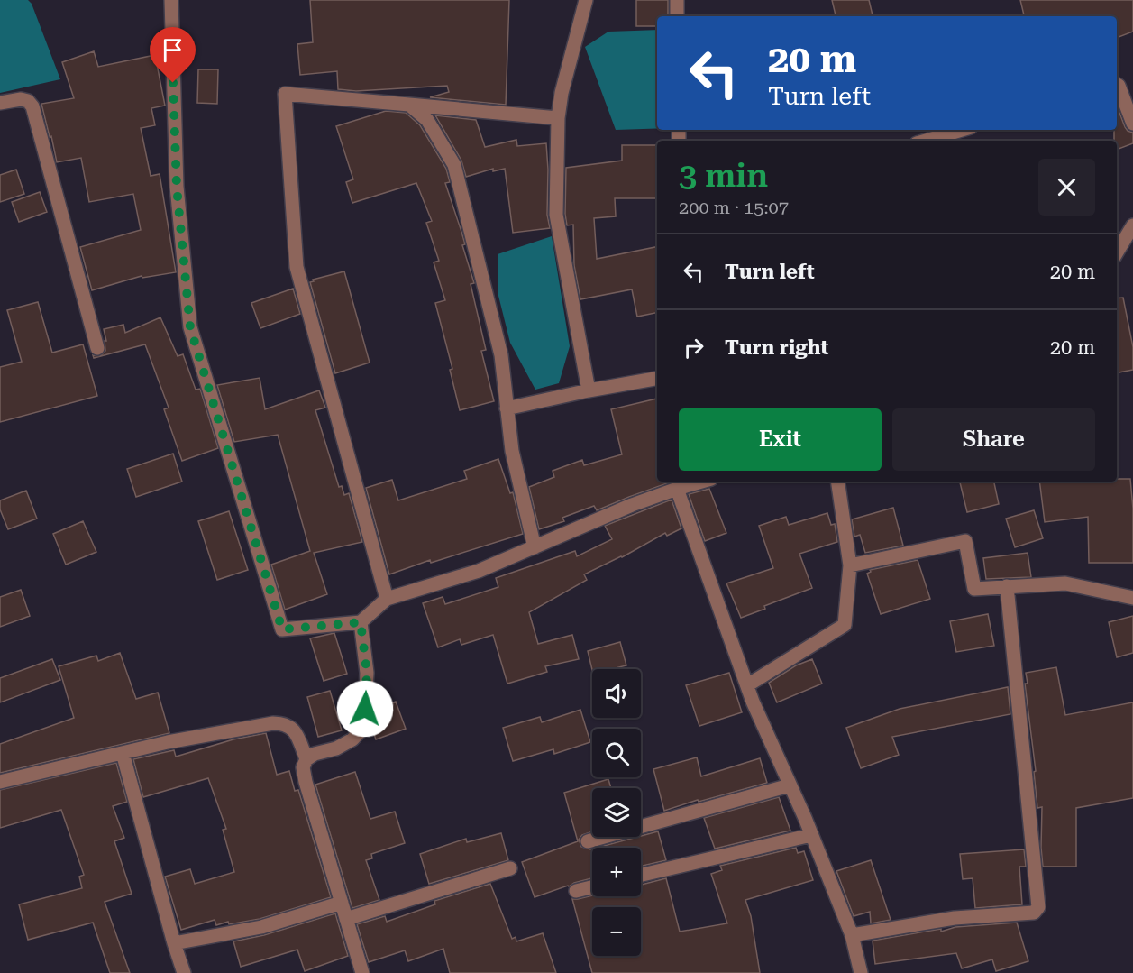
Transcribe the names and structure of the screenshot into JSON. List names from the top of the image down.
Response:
{
  "page": {
    "turn": ["20 m", "Turn left"],
    "heading": ["3 min", "200 m · 15:07"],
    "list": [
      {
        "name": "Turn left",
        "value": "20 m"
      },
      {
        "name": "Turn right",
        "value": "20 m"
      }
    ],
    "buttons": ["Exit", "Share"],
    "map_buttons": ["+", "−"]
  }
}
